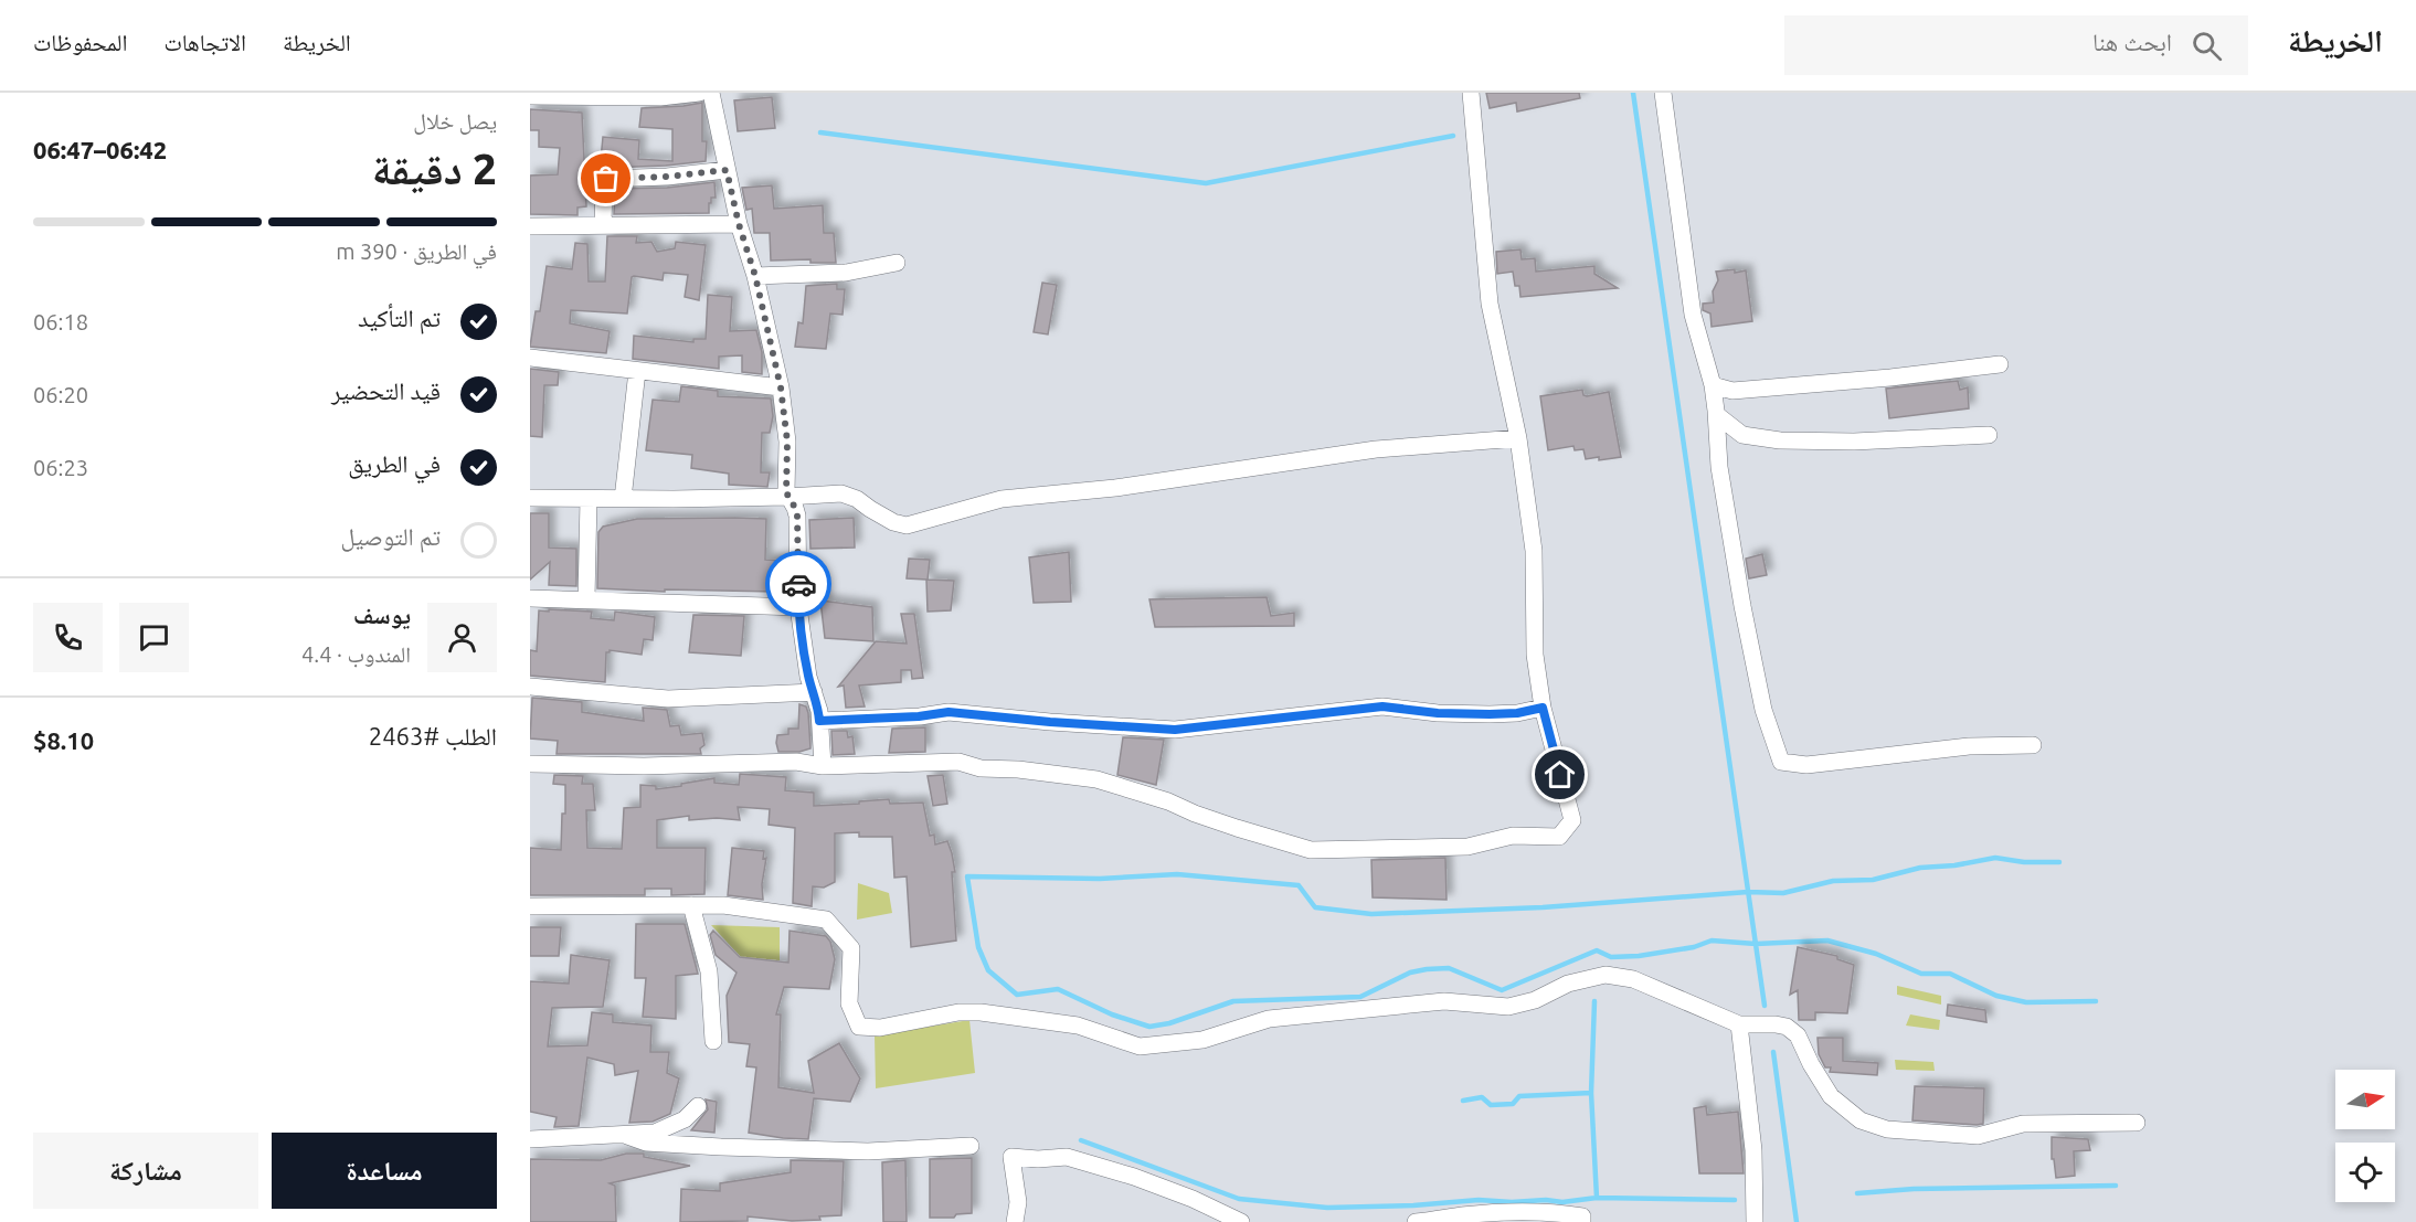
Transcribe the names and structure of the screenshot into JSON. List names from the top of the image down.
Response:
{
  "north": "right",
  "page": {
    "header": "الخريطة",
    "search": "ابحث هنا",
    "nav": ["الخريطة", "الاتجاهات", "المحفوظات"],
    "heading": ["2 دقيقة", "يصل خلال", "06:42–06:47"],
    "panel": [
      "يوسف",
      "المندوب · 4.4",
      "الطلب #2463",
      "$8.10"
    ],
    "bar": "في الطريق · 390 m",
    "list": [
      ["تم التأكيد", "06:18"],
      ["قيد التحضير", "06:20"],
      ["في الطريق", "06:23"],
      "تم التوصيل"
    ],
    "buttons": ["مساعدة", "مشاركة"]
  }
}
